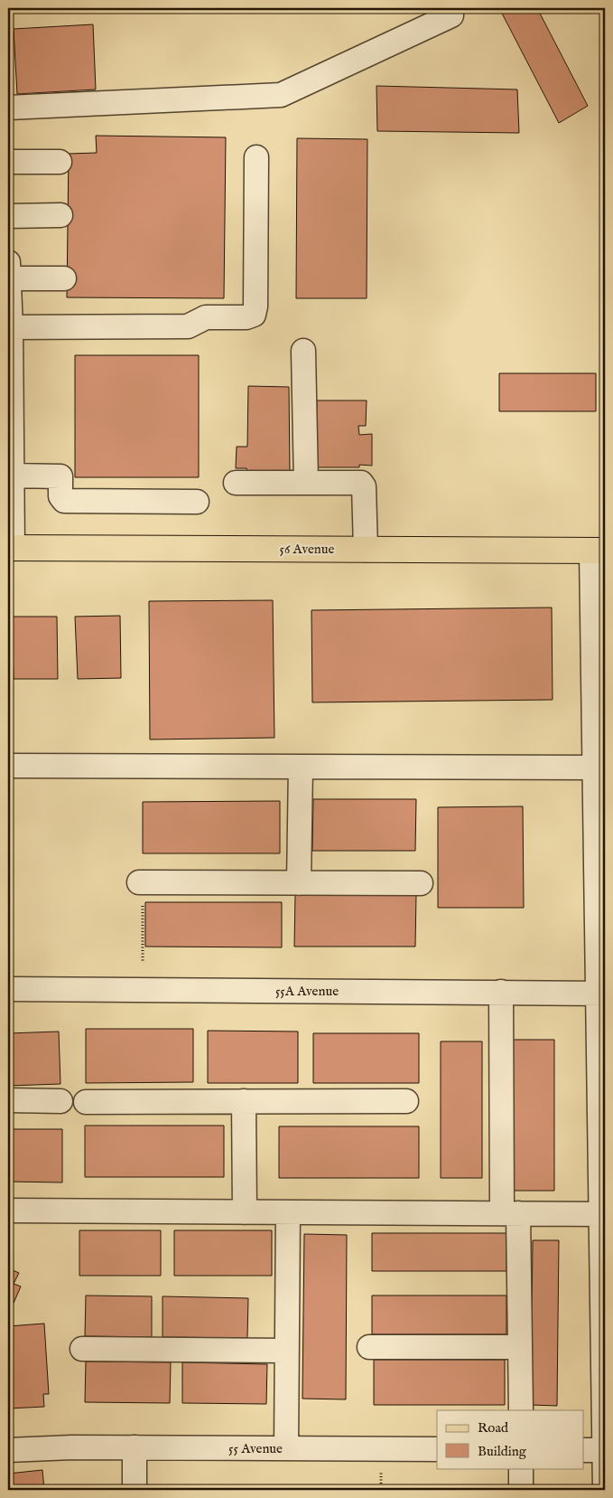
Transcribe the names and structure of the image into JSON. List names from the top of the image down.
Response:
{
  "streets": {
    "main road": ["56 Avenue"],
    "street": ["55A Avenue", "55 Avenue"]
  },
  "legend": ["Road", "Building"]
}
